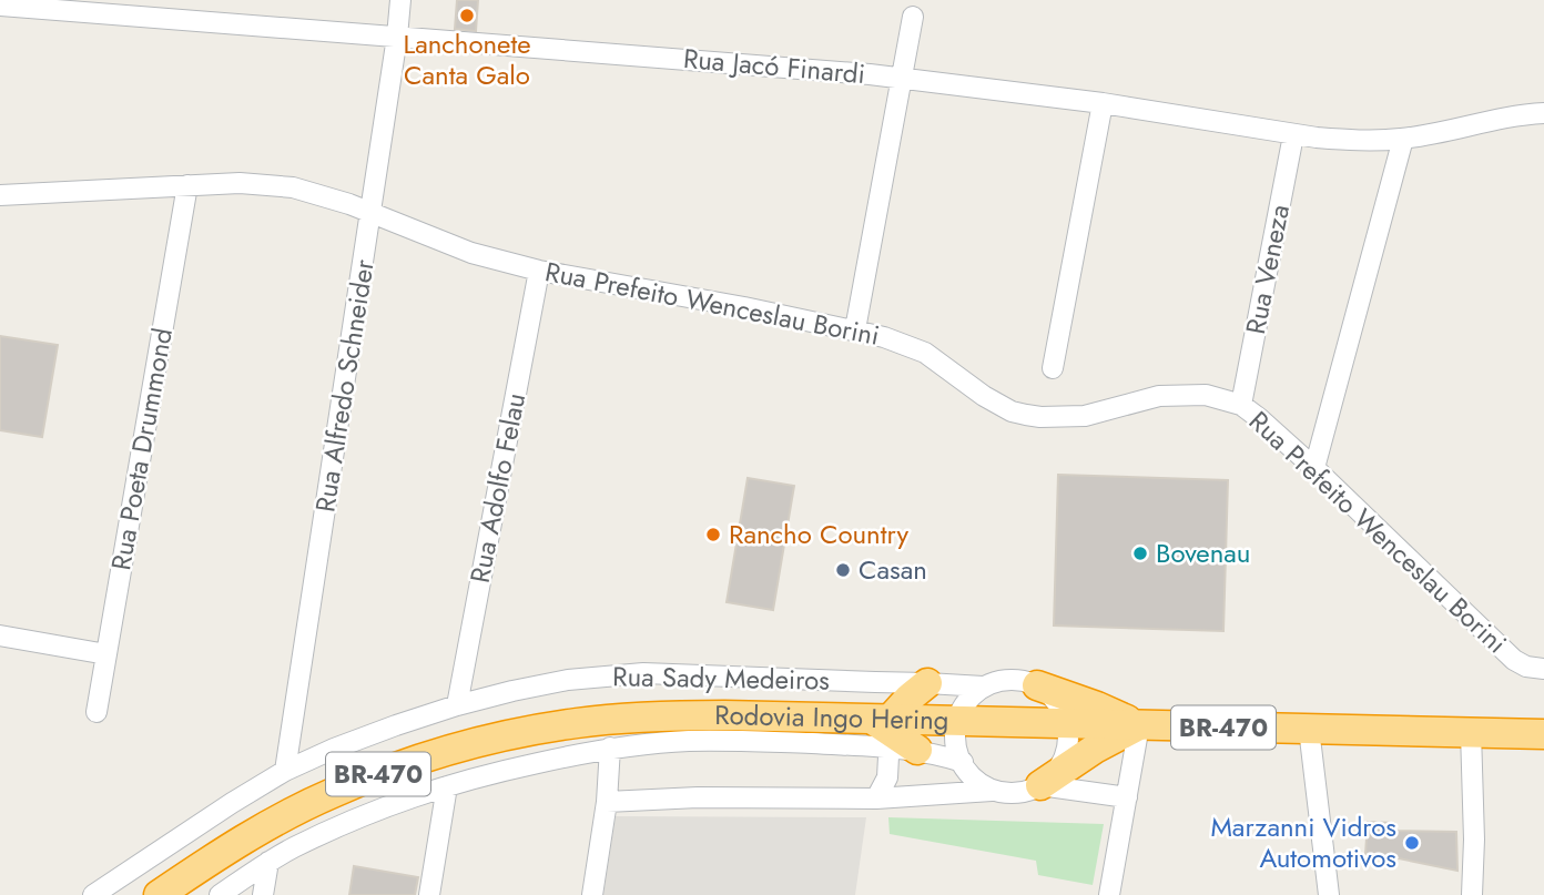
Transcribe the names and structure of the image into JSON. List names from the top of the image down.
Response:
{
  "streets": {
    "highway": ["Rodovia Ingo Hering", "BR-470"],
    "street": [
      "Rua Jacó Finardi",
      "Rua Veneza",
      "Rua Prefeito Wenceslau Borini",
      "Rua Alfredo Schneider",
      "Rua Poeta Drummond",
      "Rua Adolfo Felau",
      "Rua Sady Medeiros"
    ]
  },
  "crossings": [
    ["Rua Jacó Finardi", "Rua Veneza"],
    ["Rua Jacó Finardi", "Rua Alfredo Schneider"],
    ["Rua Veneza", "Rua Prefeito Wenceslau Borini"],
    ["Rua Prefeito Wenceslau Borini", "Rua Alfredo Schneider"],
    ["Rua Prefeito Wenceslau Borini", "Rua Poeta Drummond"],
    ["Rua Prefeito Wenceslau Borini", "Rua Adolfo Felau"],
    ["Rua Alfredo Schneider", "Rua Sady Medeiros"],
    ["Rua Adolfo Felau", "Rua Sady Medeiros"]
  ],
  "places": [
    "Lanchonete Canta Galo",
    "Rancho Country",
    "Bovenau",
    "Casan",
    "Marzanni Vidros Automotivos"
  ]
}
